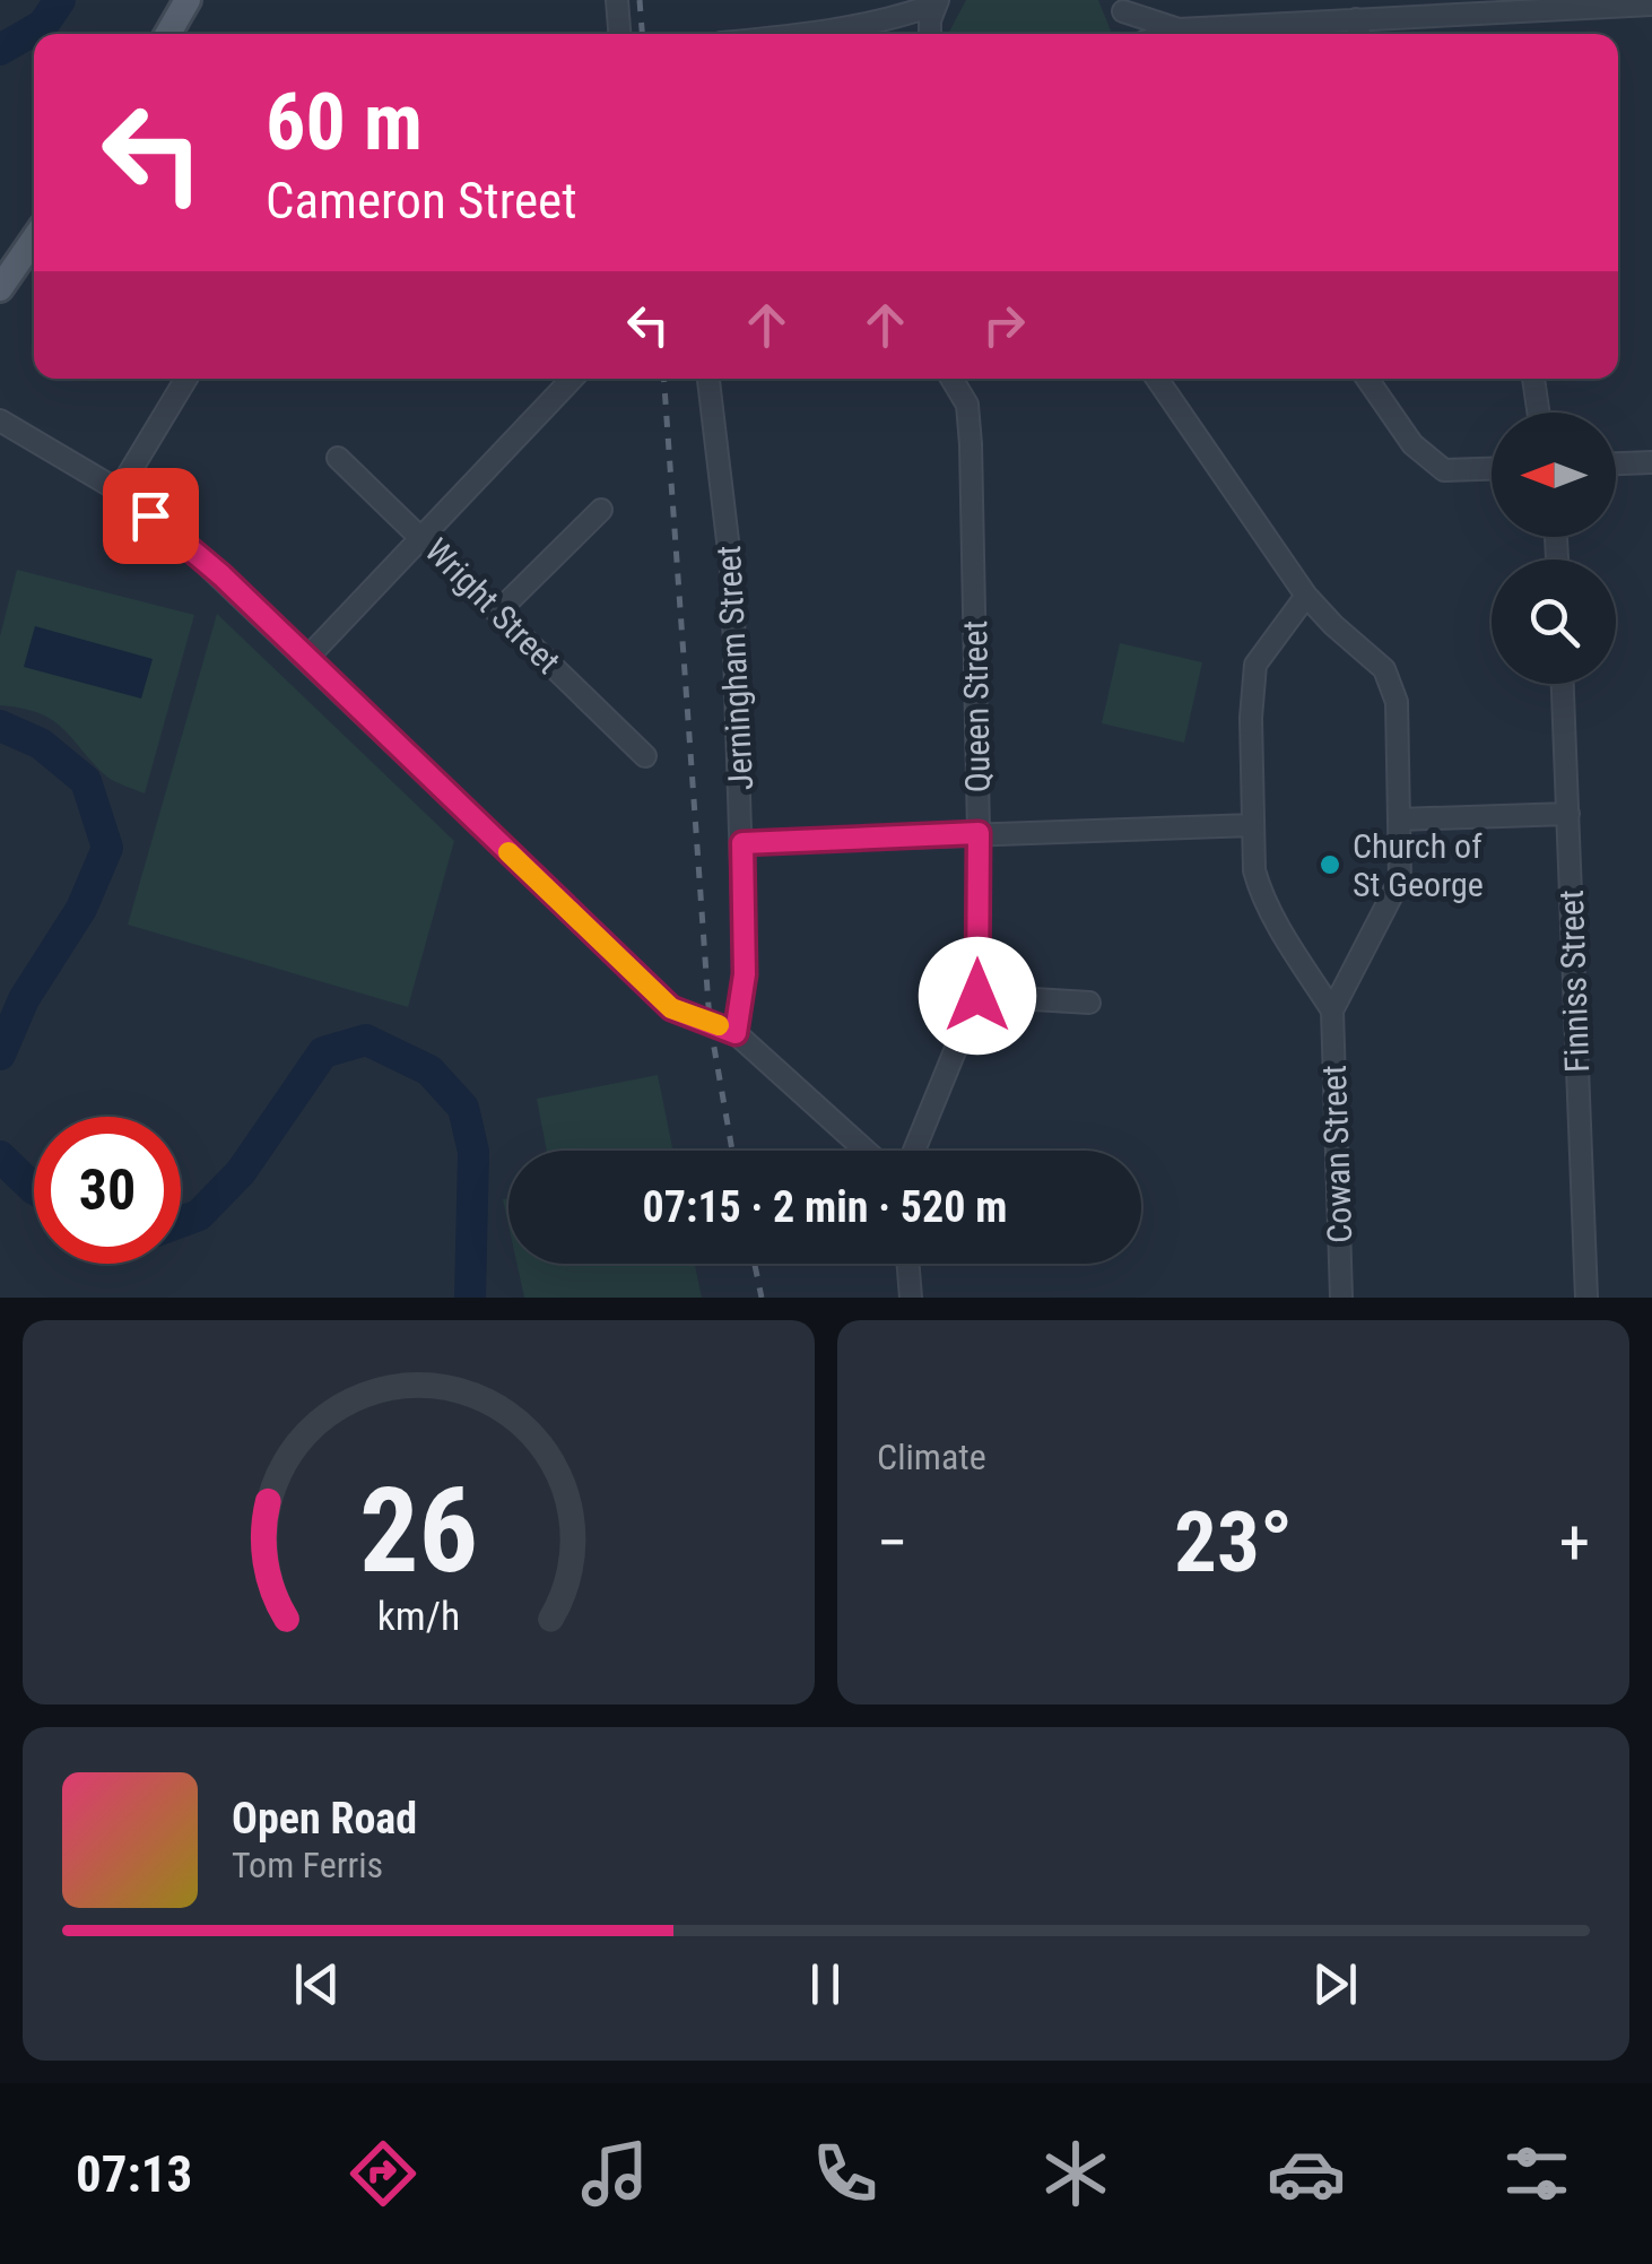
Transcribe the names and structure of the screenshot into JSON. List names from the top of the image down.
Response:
{
  "streets": {
    "street": [
      "Wright Street",
      "Jerningham Street",
      "Queen Street",
      "Finniss Street",
      "Cowan Street"
    ]
  },
  "places": ["Church of St George"],
  "north": "left",
  "page": {
    "turn": ["60 m", "Cameron Street"],
    "limit": "30",
    "trip": "07:15 · 2 min · 520 m",
    "tile": "Climate",
    "heat": ["−", "23°", "+"],
    "song": ["Open Road", "Tom Ferris"],
    "tabs": "07:13",
    "gauge": ["26", "km/h"]
  }
}
